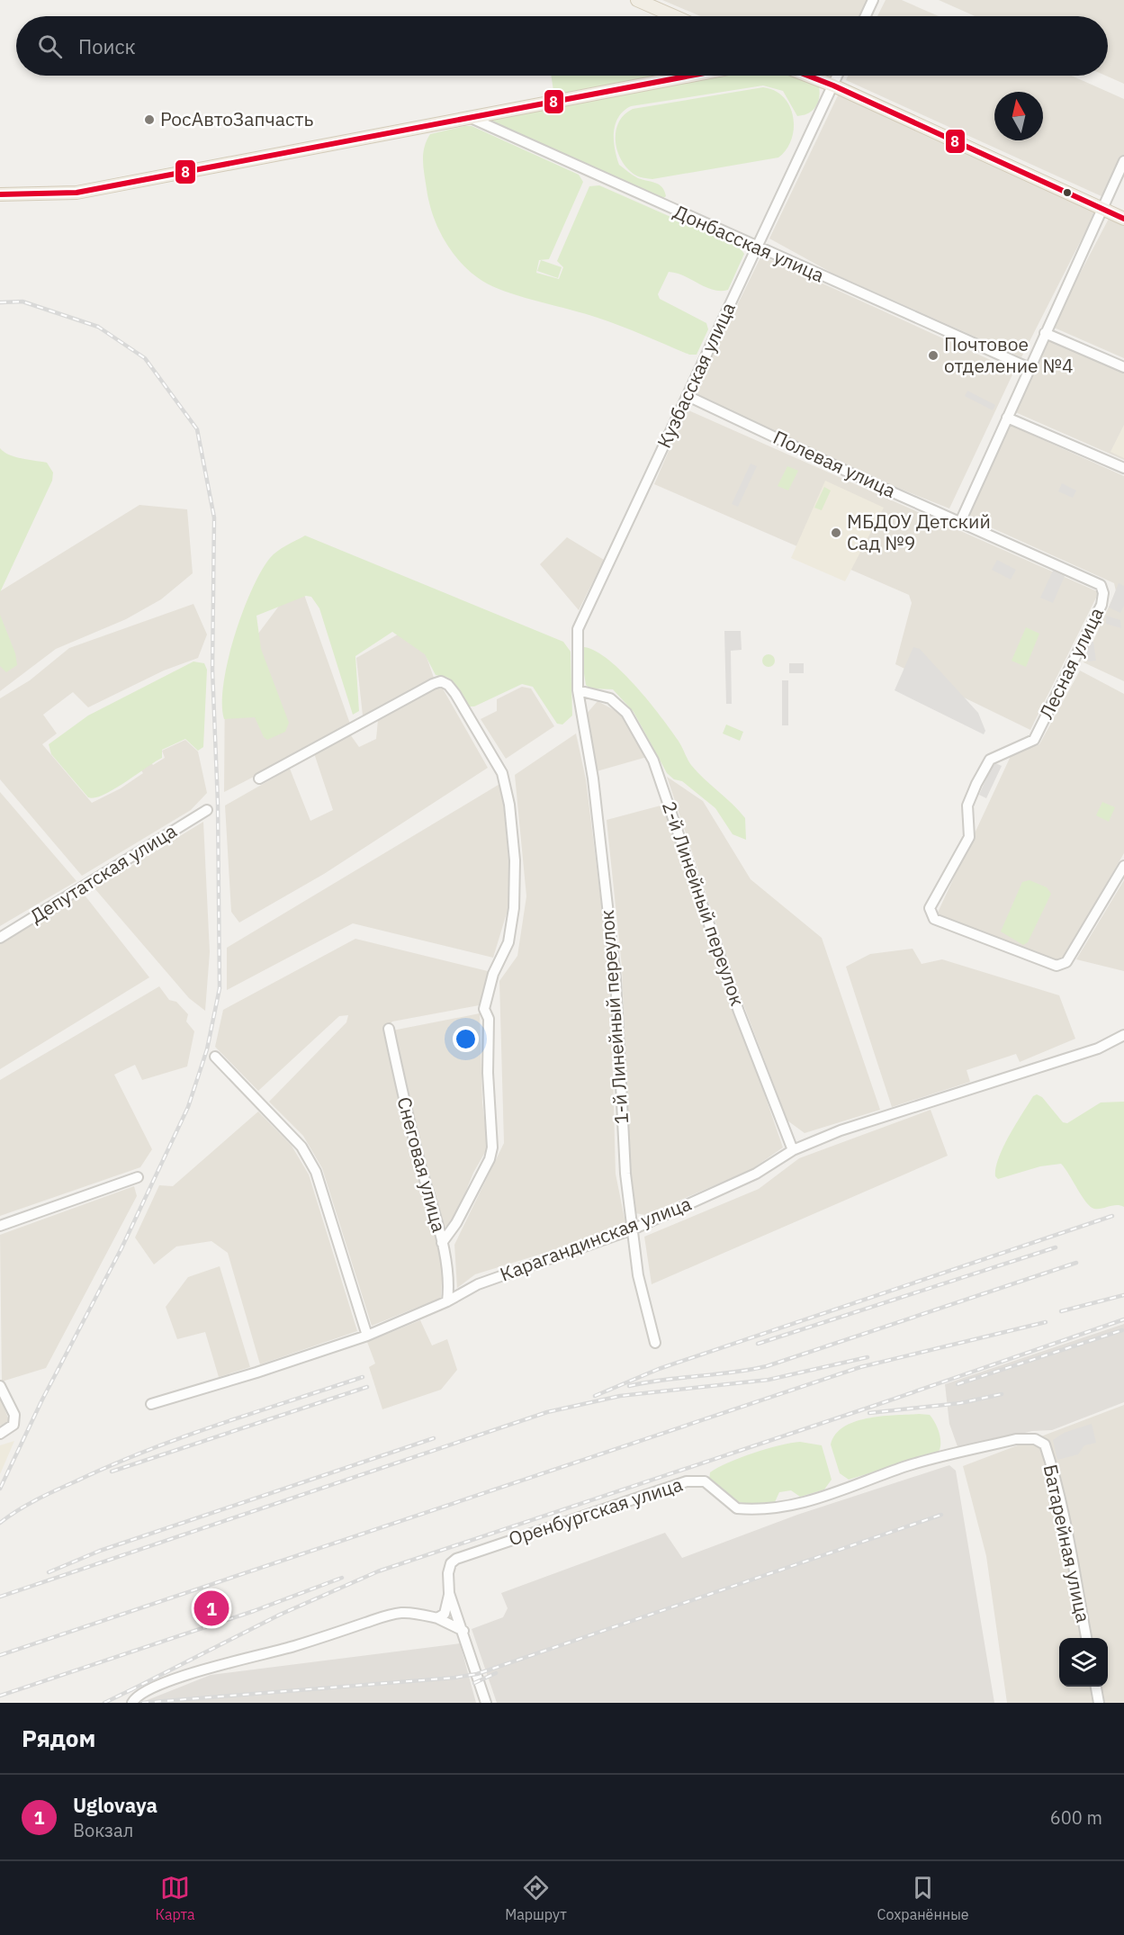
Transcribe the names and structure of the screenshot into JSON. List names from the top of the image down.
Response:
{
  "streets": {
    "street": [
      "Донбасская улица",
      "Кузбасская улица",
      "Полевая улица",
      "Лесная улица",
      "Депутатская улица",
      "2-й Линейный переулок",
      "1-й Линейный переулок",
      "Снеговая улица",
      "Карагандинская улица",
      "Оренбургская улица",
      "Батарейная улица"
    ]
  },
  "crossings": [
    ["Донбасская улица", "Кузбасская улица"],
    ["Кузбасская улица", "Полевая улица"],
    ["Кузбасская улица", "2-й Линейный переулок"],
    ["Кузбасская улица", "1-й Линейный переулок"],
    ["Полевая улица", "Лесная улица"],
    ["2-й Линейный переулок", "1-й Линейный переулок"],
    ["2-й Линейный переулок", "Карагандинская улица"],
    ["1-й Линейный переулок", "Карагандинская улица"],
    ["Снеговая улица", "Карагандинская улица"],
    ["Оренбургская улица", "Батарейная улица"]
  ],
  "places": ["РосАвтоЗапчасть", "Почтовое отделение №4", "МБДОУ Детский Сад №9"],
  "lines": ["transit line 8"],
  "north": "top",
  "page": {
    "search": "Поиск",
    "pins": "1",
    "heading": "Рядом",
    "list": [
      {
        "mark": "1",
        "name": "Uglovaya",
        "note": "Вокзал",
        "value": "600 m"
      }
    ],
    "nav": ["Карта", "Маршрут", "Сохранённые"]
  }
}
